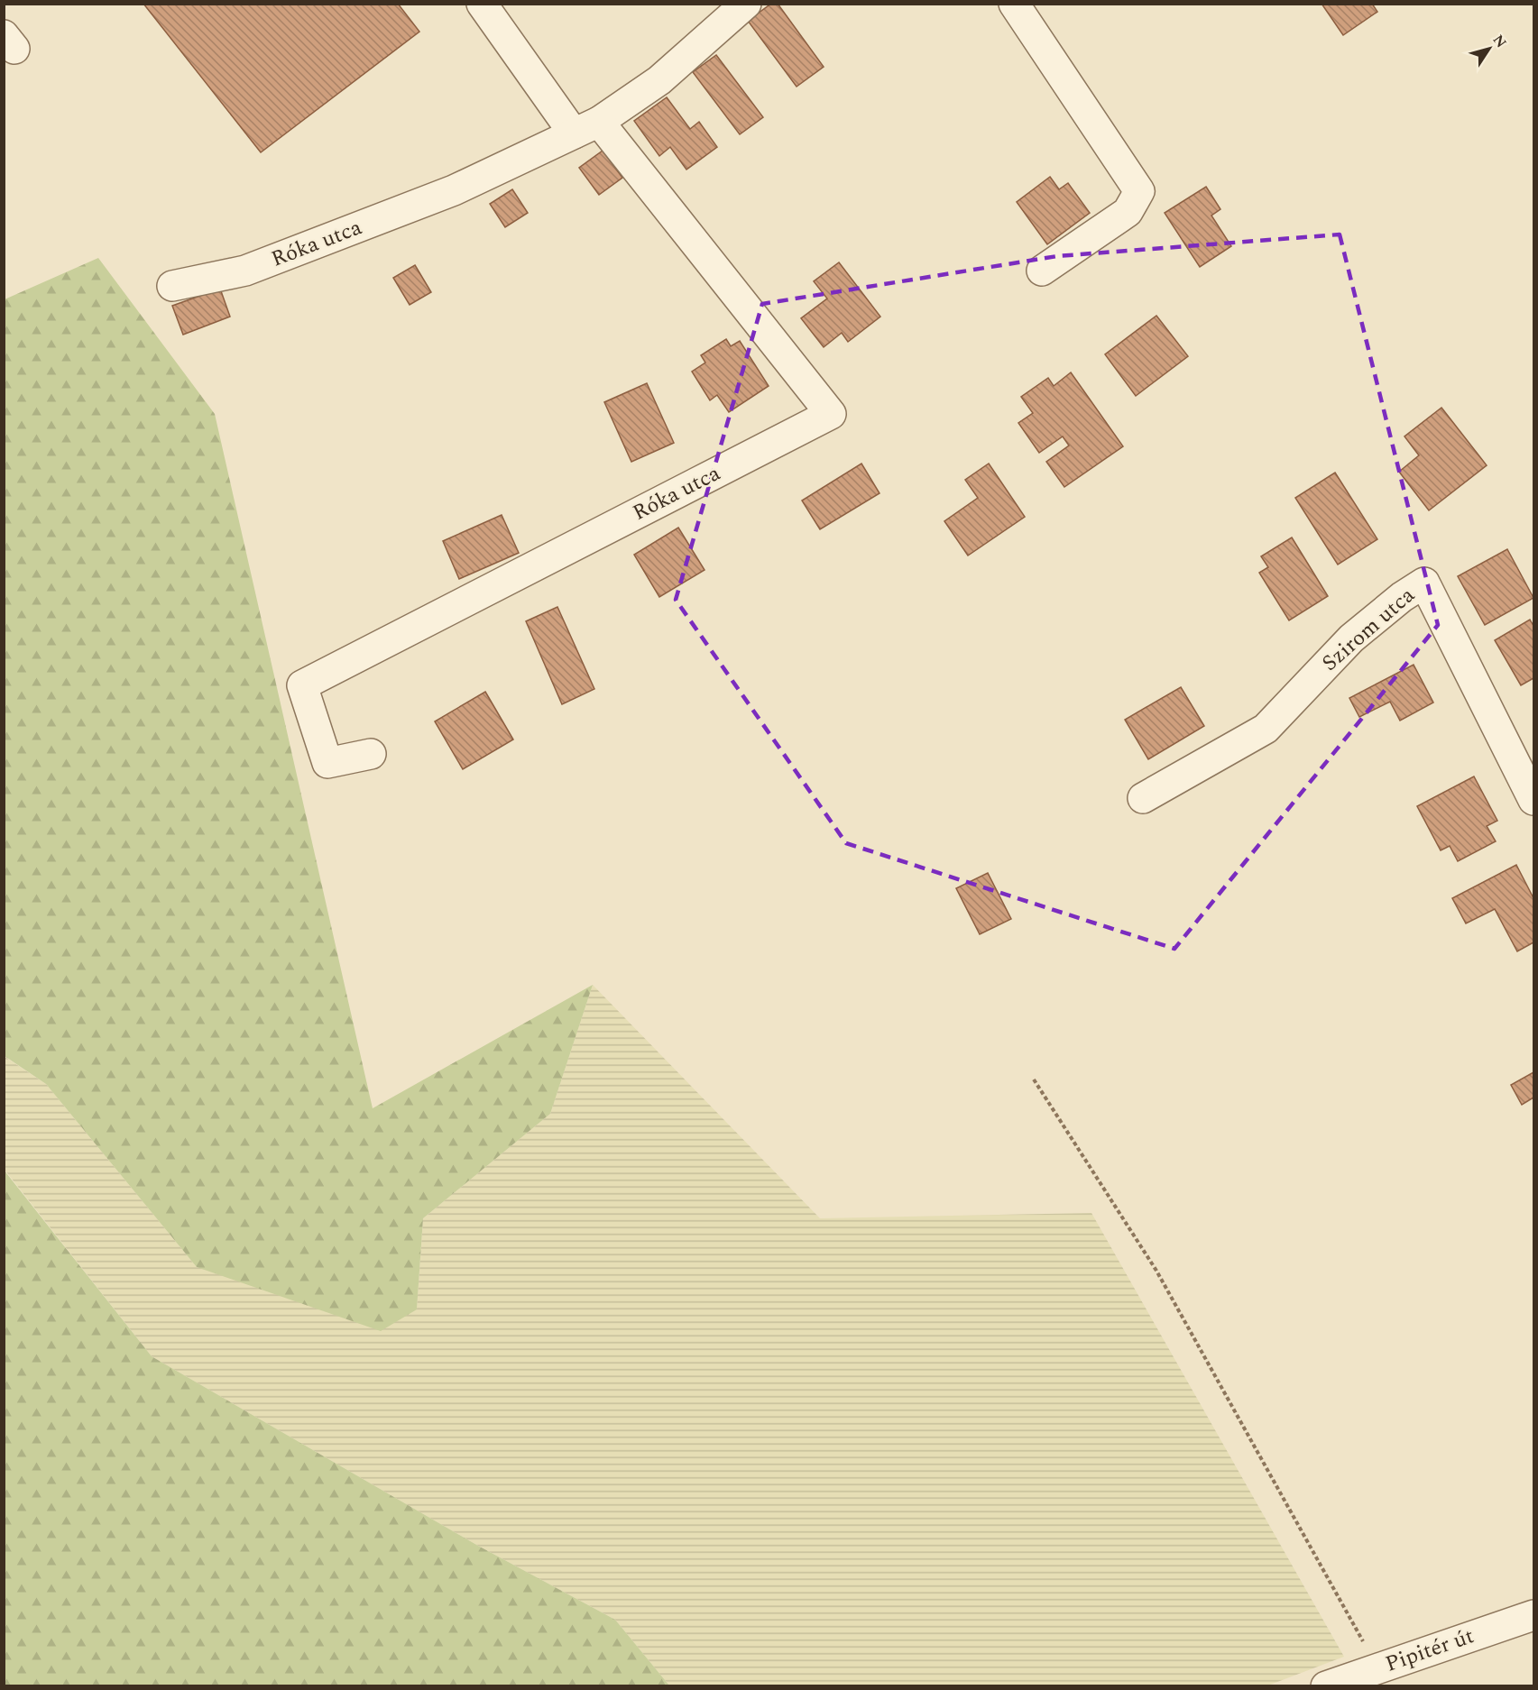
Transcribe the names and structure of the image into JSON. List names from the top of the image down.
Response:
{
  "streets": {
    "street": ["Róka utca", "Szirom utca", "Pipitér út"]
  },
  "north": "top right"
}
